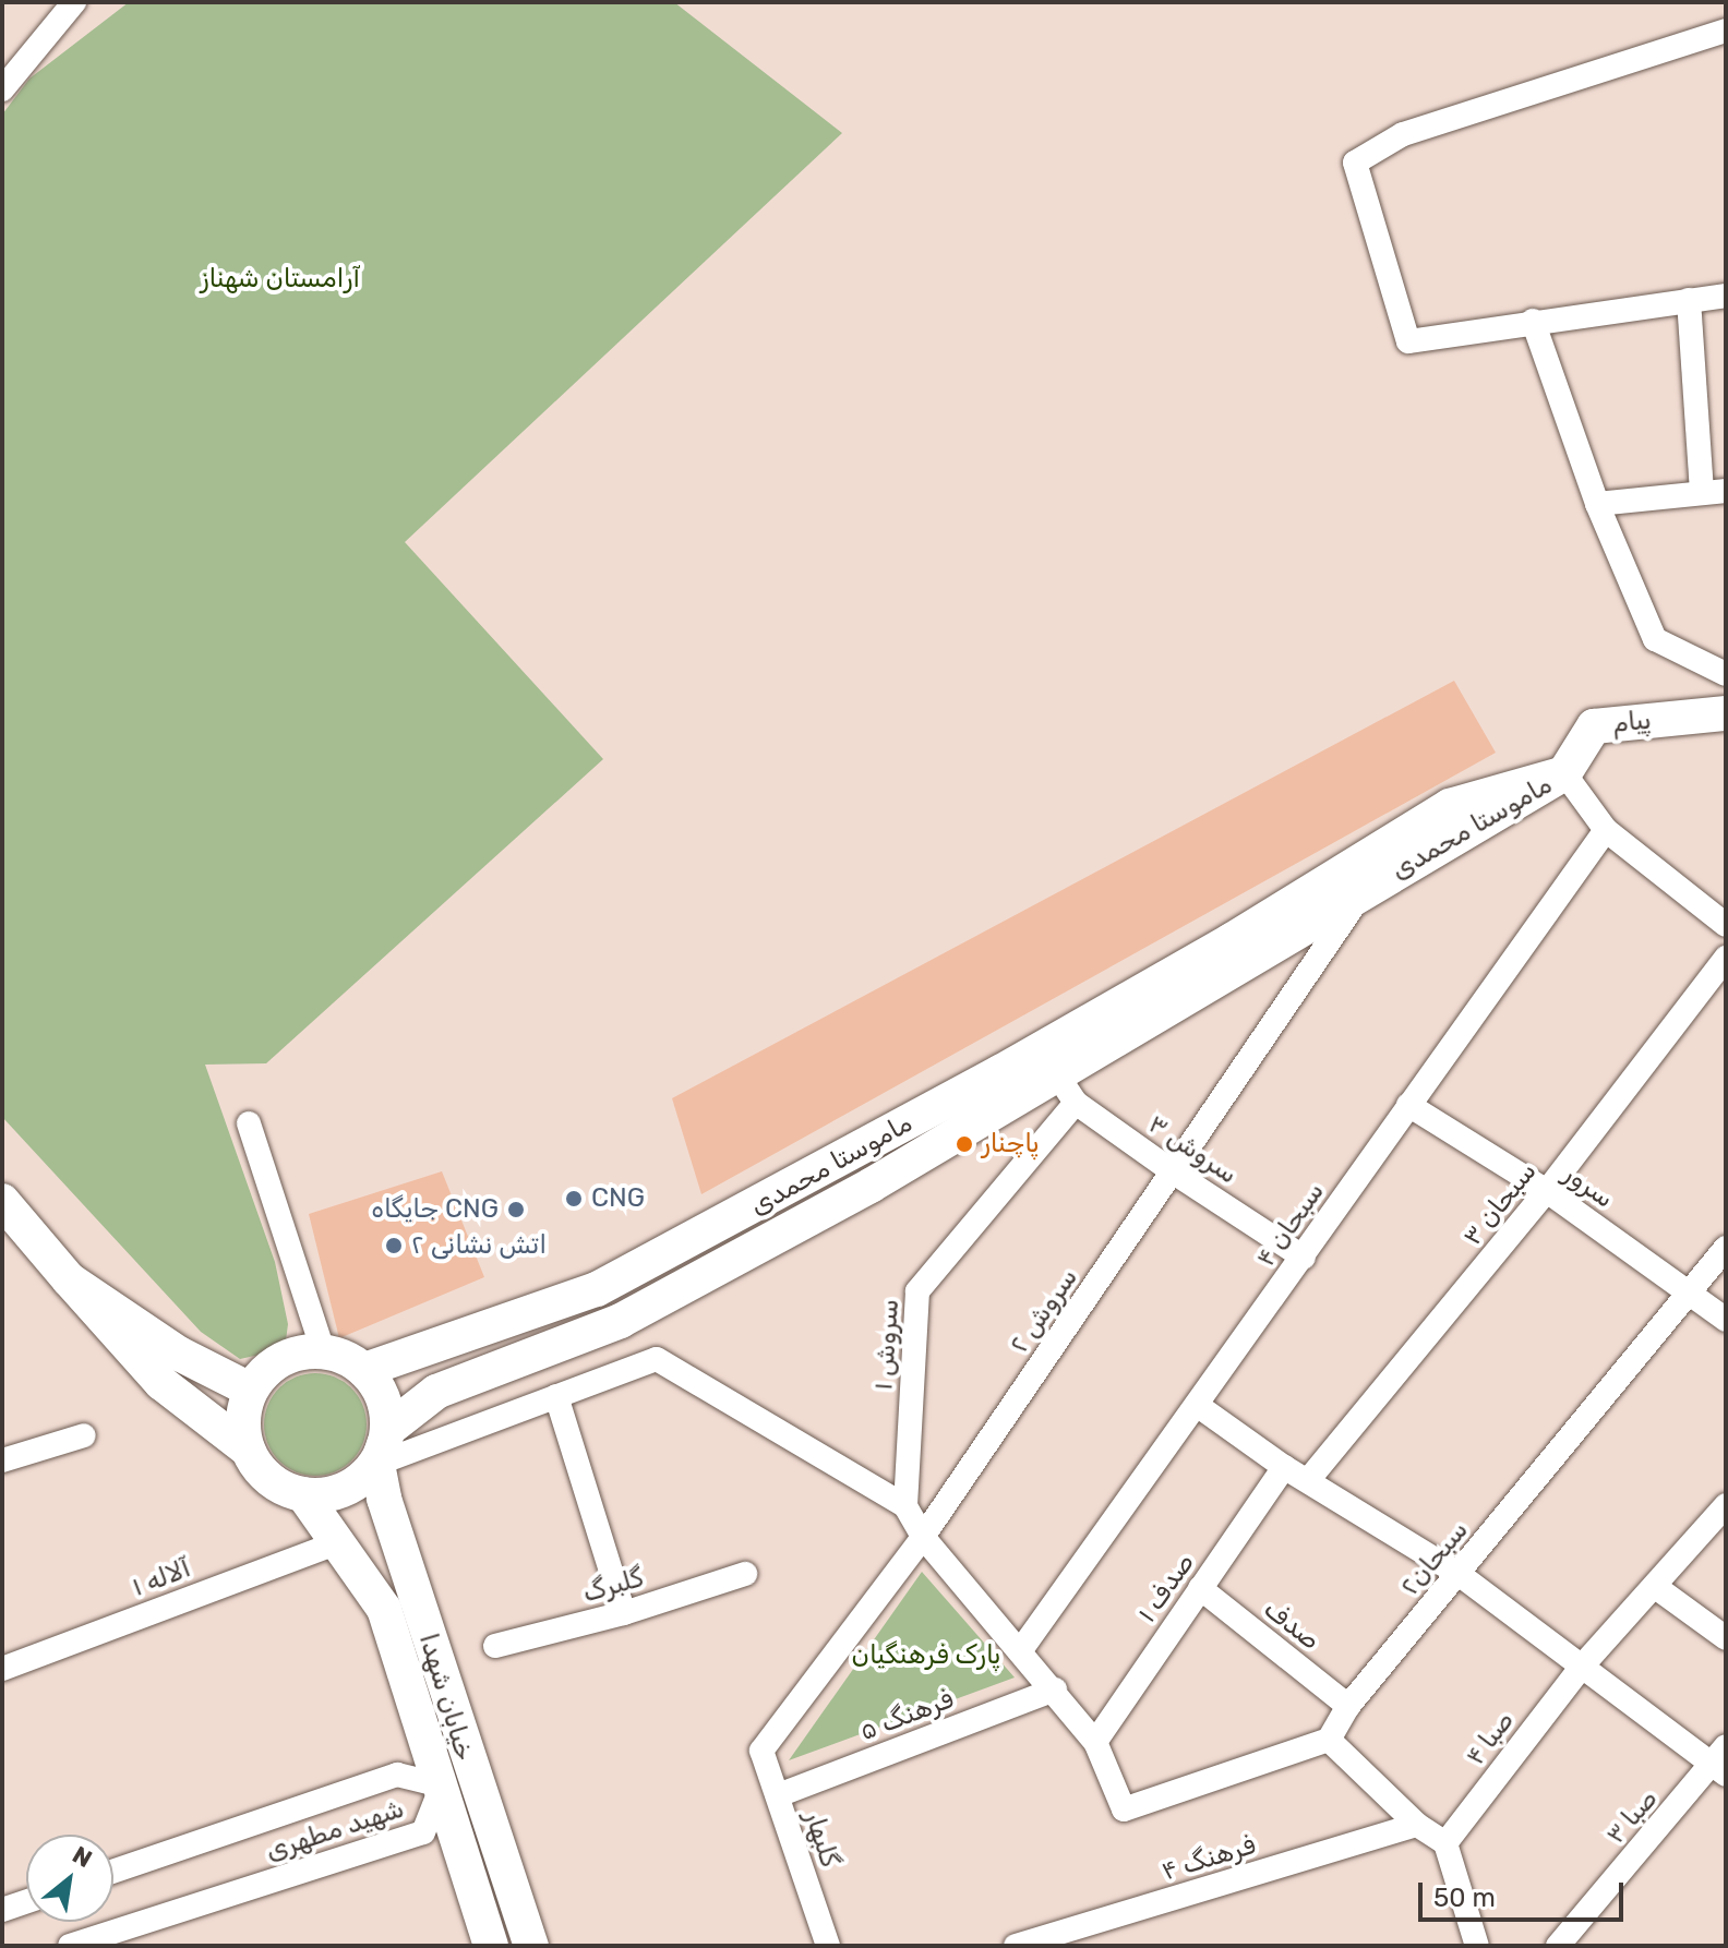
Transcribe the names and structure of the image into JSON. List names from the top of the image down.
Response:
{
  "streets": {
    "main road": ["پیام", "ماموستا محمدی", "خیابان شهدا"],
    "street": [
      "سروش ۳",
      "سرور",
      "سبحان ۳",
      "سبحان ۴",
      "سروش ۲",
      "سروش ۱",
      "سبحان۲",
      "آلاله ۱",
      "گلبرگ",
      "صدف ۱",
      "صدف",
      "فرهنگ ۵",
      "صبا ۴",
      "صبا ۳",
      "شهید مطهری",
      "گلبهار",
      "فرهنگ ۴"
    ]
  },
  "crossings": [
    ["پیام", "ماموستا محمدی"],
    ["ماموستا محمدی", "سروش ۳"],
    ["ماموستا محمدی", "سروش ۲"],
    ["ماموستا محمدی", "سروش ۱"],
    ["ماموستا محمدی", "خیابان شهدا"],
    ["سروش ۳", "سبحان ۴"],
    ["سروش ۳", "سروش ۲"],
    ["سروش ۳", "سروش ۱"],
    ["سرور", "سبحان ۳"],
    ["سرور", "سبحان ۴"],
    ["سرور", "سبحان۲"],
    ["سروش ۲", "گلبهار"],
    ["سبحان۲", "صدف"],
    ["آلاله ۱", "خیابان شهدا"],
    ["صدف ۱", "صدف"],
    ["خیابان شهدا", "شهید مطهری"],
    ["فرهنگ ۵", "گلبهار"]
  ],
  "parks": ["آرامستان شهناز", "پارک فرهنگیان"],
  "places": [
    "پاچنار",
    "CNG",
    "جایگاه CNG",
    "اتش نشانی ۲"
  ],
  "scale_bar": "50 m",
  "north": "top right"
}
